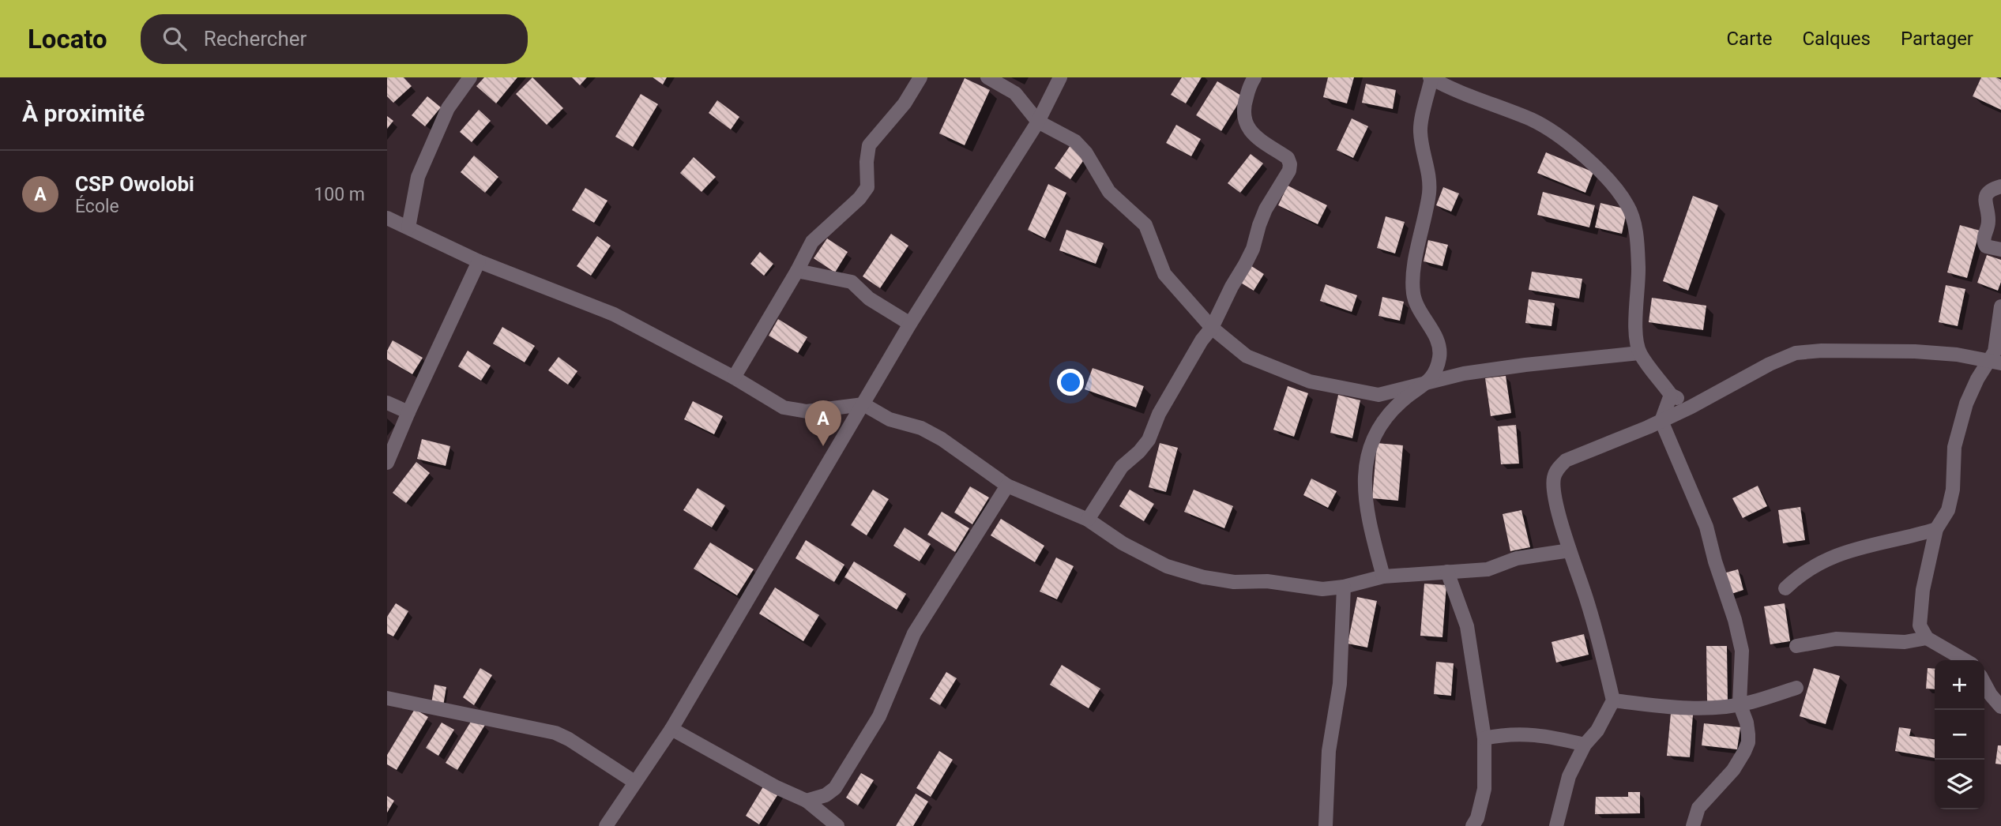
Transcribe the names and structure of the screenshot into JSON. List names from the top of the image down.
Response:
{
  "page": {
    "header": "Locato",
    "search": "Rechercher",
    "nav": ["Carte", "Calques", "Partager"],
    "heading": "À proximité",
    "list": [
      {
        "mark": "A",
        "name": "CSP Owolobi",
        "note": "École",
        "value": "100 m"
      }
    ],
    "pins": "A",
    "map_buttons": ["+", "−"]
  }
}
